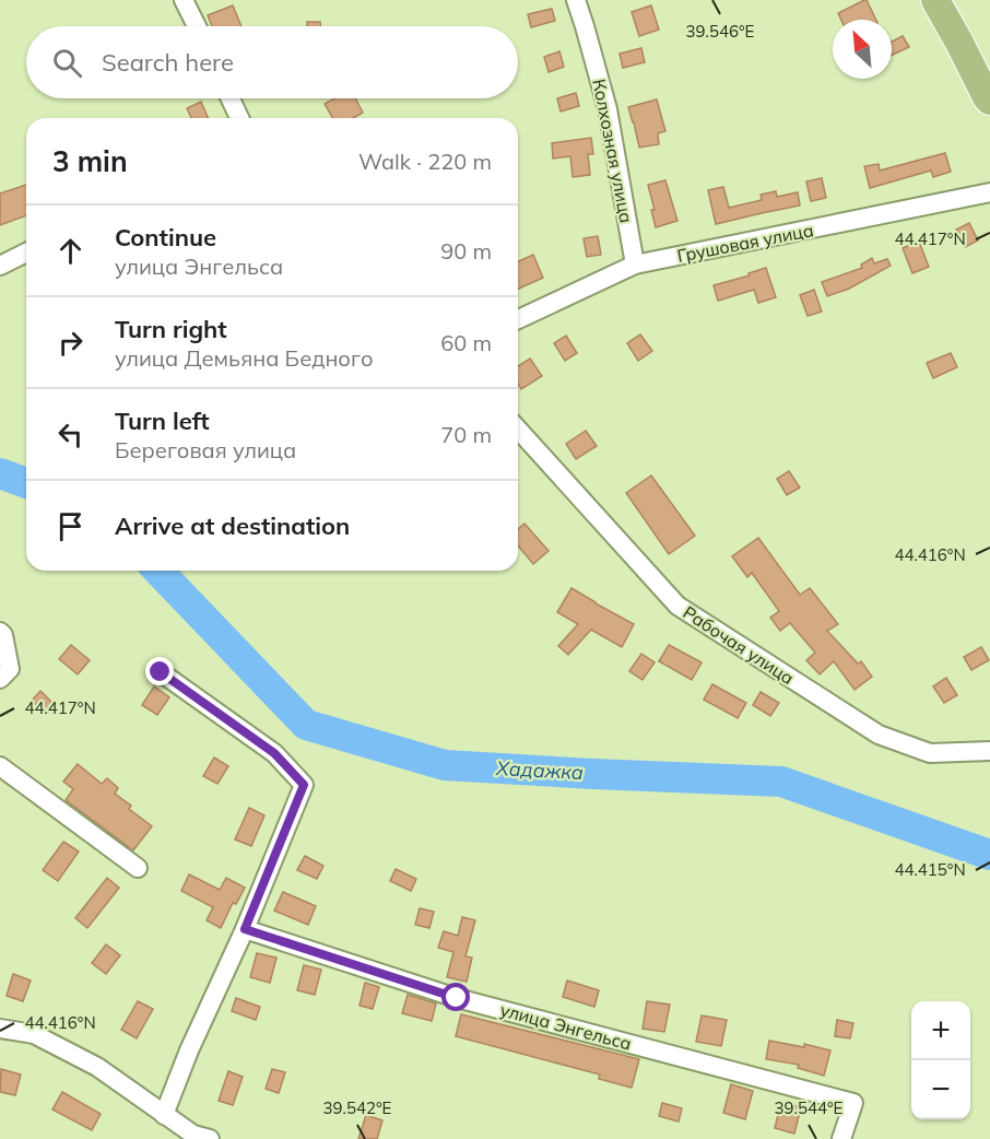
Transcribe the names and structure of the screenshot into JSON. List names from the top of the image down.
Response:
{
  "streets": {
    "street": [
      "Колхозная улица",
      "Грушовая улица",
      "Рабочая улица",
      "улица Энгельса"
    ]
  },
  "crossings": [
    ["Колхозная улица", "Грушовая улица"]
  ],
  "water": ["Хадажка"],
  "north": "top left",
  "page": {
    "search": "Search here",
    "heading": ["3 min", "Walk · 220 m"],
    "list": [
      ["Continue", "улица Энгельса", "90 m"],
      ["Turn right", "улица Демьяна Бедного", "60 m"],
      ["Turn left", "Береговая улица", "70 m"],
      "Arrive at destination"
    ],
    "map_buttons": ["+", "−"]
  },
  "coordinates": [
    "39.546°E",
    "44.417°N",
    "44.416°N",
    "44.415°N",
    "39.542°E",
    "39.544°E"
  ]
}
